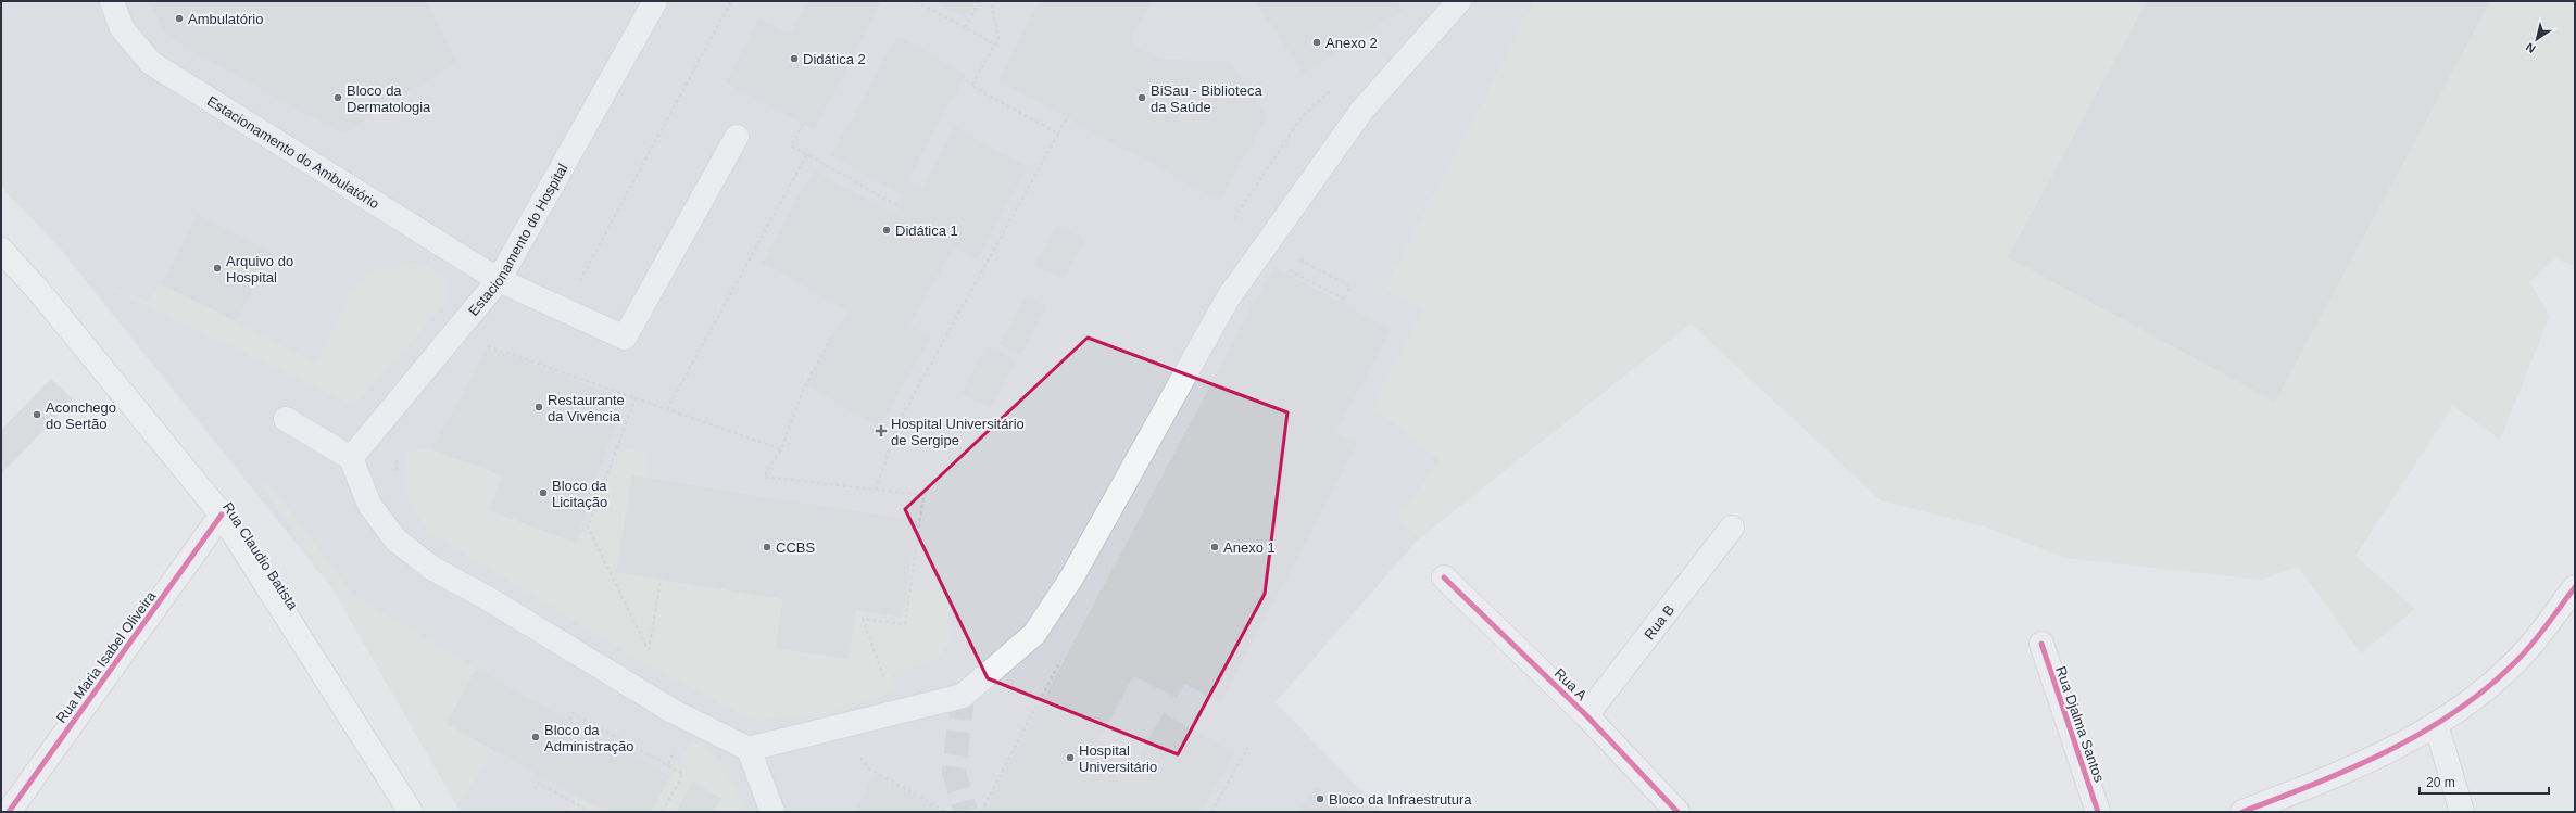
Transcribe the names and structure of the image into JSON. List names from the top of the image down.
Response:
{
  "streets": {
    "main road": ["Rua Claudio Batista"],
    "street": [
      "Estacionamento do Ambulatório",
      "Estacionamento do Hospital",
      "Rua B",
      "Rua Maria Isabel Oliveira",
      "Rua A",
      "Rua Djalma Santos"
    ]
  },
  "crossings": [
    ["Estacionamento do Ambulatório", "Estacionamento do Hospital"],
    ["Rua Claudio Batista", "Rua Maria Isabel Oliveira"],
    ["Rua B", "Rua A"]
  ],
  "places": {
    "other": [
      "Ambulatório",
      "Anexo 2",
      "Didática 2",
      "Bloco da Dermatologia",
      "BiSau - Biblioteca da Saúde",
      "Didática 1",
      "Arquivo do Hospital",
      "Restaurante da Vivência",
      "Aconchego do Sertão",
      "Bloco da Licitação",
      "CCBS",
      "Anexo 1",
      "Bloco da Administração",
      "Hospital Universitário",
      "Bloco da Infraestrutura"
    ],
    "health": ["Hospital Universitário de Sergipe"]
  },
  "scale_bar": "20 m",
  "north": "bottom left"
}
